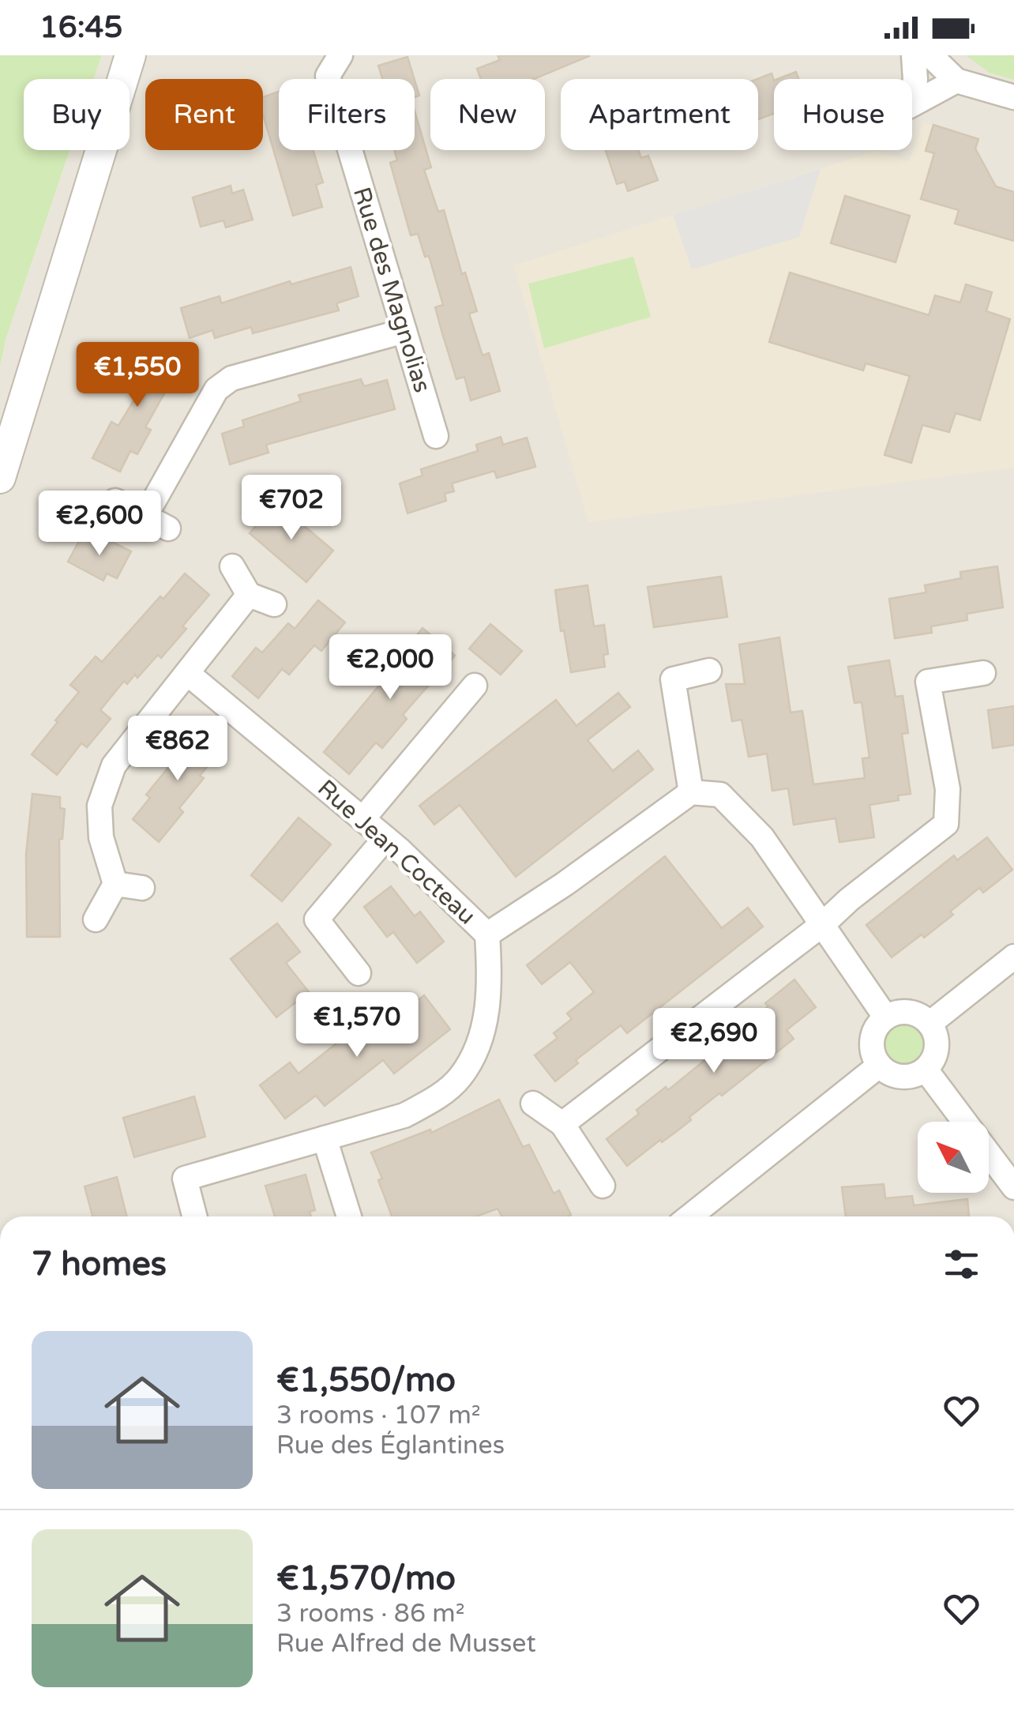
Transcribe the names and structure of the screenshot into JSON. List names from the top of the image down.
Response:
{
  "streets": {
    "street": ["Rue des Magnolias", "Rue Jean Cocteau"]
  },
  "north": "top left",
  "page": {
    "status": "16:45",
    "chip": [
      "Buy",
      "Rent",
      "Filters",
      "New",
      "Apartment",
      "House"
    ],
    "price": [
      "€1,550",
      "€702",
      "€2,600",
      "€2,000",
      "€862",
      "€1,570",
      "€2,690"
    ],
    "heading": "7 homes",
    "list": [
      {
        "name": "€1,550/mo",
        "note": "3 rooms · 107 m² · Rue des Églantines"
      },
      {
        "name": "€1,570/mo",
        "note": "3 rooms · 86 m² · Rue Alfred de Musset"
      }
    ]
  }
}
